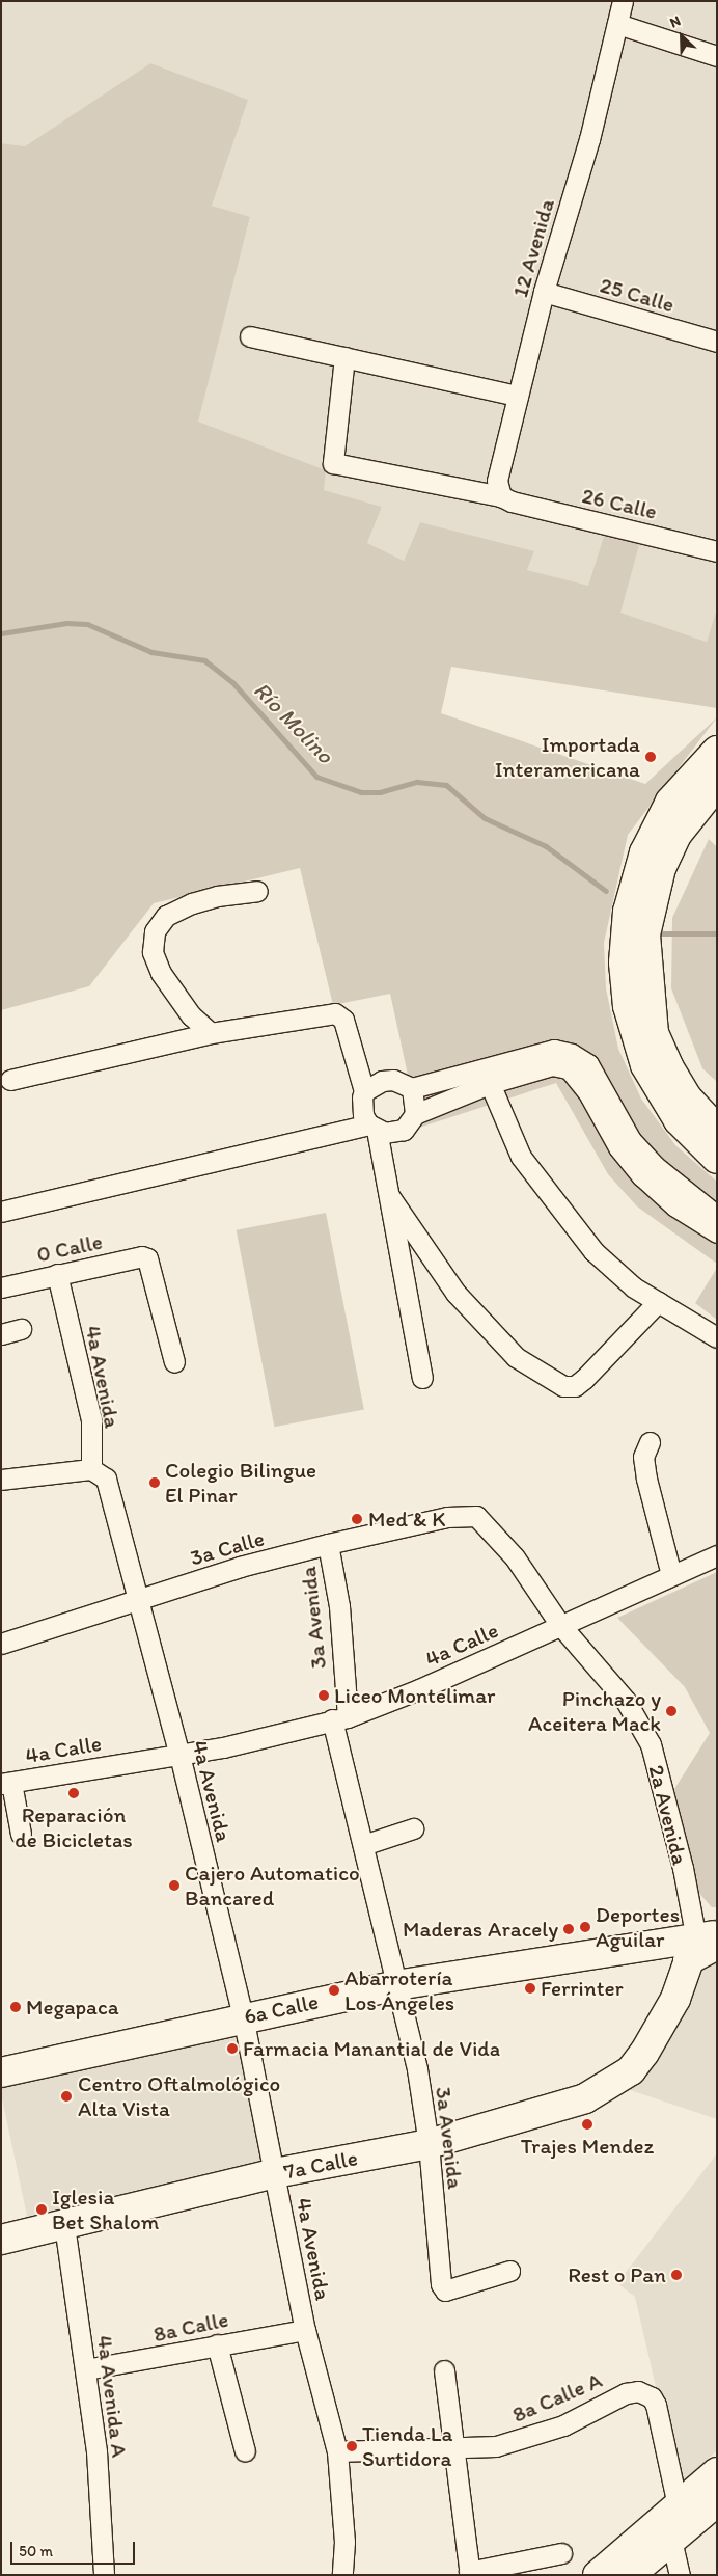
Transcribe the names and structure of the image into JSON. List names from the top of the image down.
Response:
{
  "streets": {
    "main road": ["2a Avenida", "6a Calle", "7a Calle"],
    "street": [
      "12 Avenida",
      "25 Calle",
      "26 Calle",
      "0 Calle",
      "4a Avenida",
      "3a Calle",
      "3a Avenida",
      "4a Calle",
      "8a Calle",
      "4a Avenida A",
      "8a Calle A"
    ]
  },
  "crossings": [
    ["12 Avenida", "25 Calle"],
    ["12 Avenida", "26 Calle"],
    ["0 Calle", "4a Avenida"],
    ["4a Avenida", "3a Calle"],
    ["4a Avenida", "4a Calle"],
    ["4a Avenida", "6a Calle"],
    ["4a Avenida", "7a Calle"],
    ["4a Avenida", "8a Calle"],
    ["4a Avenida", "8a Calle A"],
    ["3a Calle", "3a Avenida"],
    ["3a Calle", "2a Avenida"],
    ["3a Avenida", "4a Calle"],
    ["3a Avenida", "6a Calle"],
    ["3a Avenida", "7a Calle"],
    ["4a Calle", "2a Avenida"],
    ["2a Avenida", "6a Calle"],
    ["2a Avenida", "7a Calle"],
    ["7a Calle", "4a Avenida A"],
    ["8a Calle", "4a Avenida A"]
  ],
  "water": ["Río Molino"],
  "places": [
    "Importada Interamericana",
    "Colegio Bilingue El Pinar",
    "Med & K",
    "Liceo Montelimar",
    "Pinchazo y Aceitera Mack",
    "Reparación de Bicicletas",
    "Cajero Automatico Bancared",
    "Deportes Aguilar",
    "Maderas Aracely",
    "Ferrinter",
    "Abarrotería Los Ángeles",
    "Megapaca",
    "Farmacia Manantial de Vida",
    "Centro Oftalmológico Alta Vista",
    "Trajes Mendez",
    "Iglesia Bet Shalom",
    "Rest o Pan",
    "Tienda La Surtidora"
  ],
  "scale_bar": "50 m",
  "north": "top left"
}
